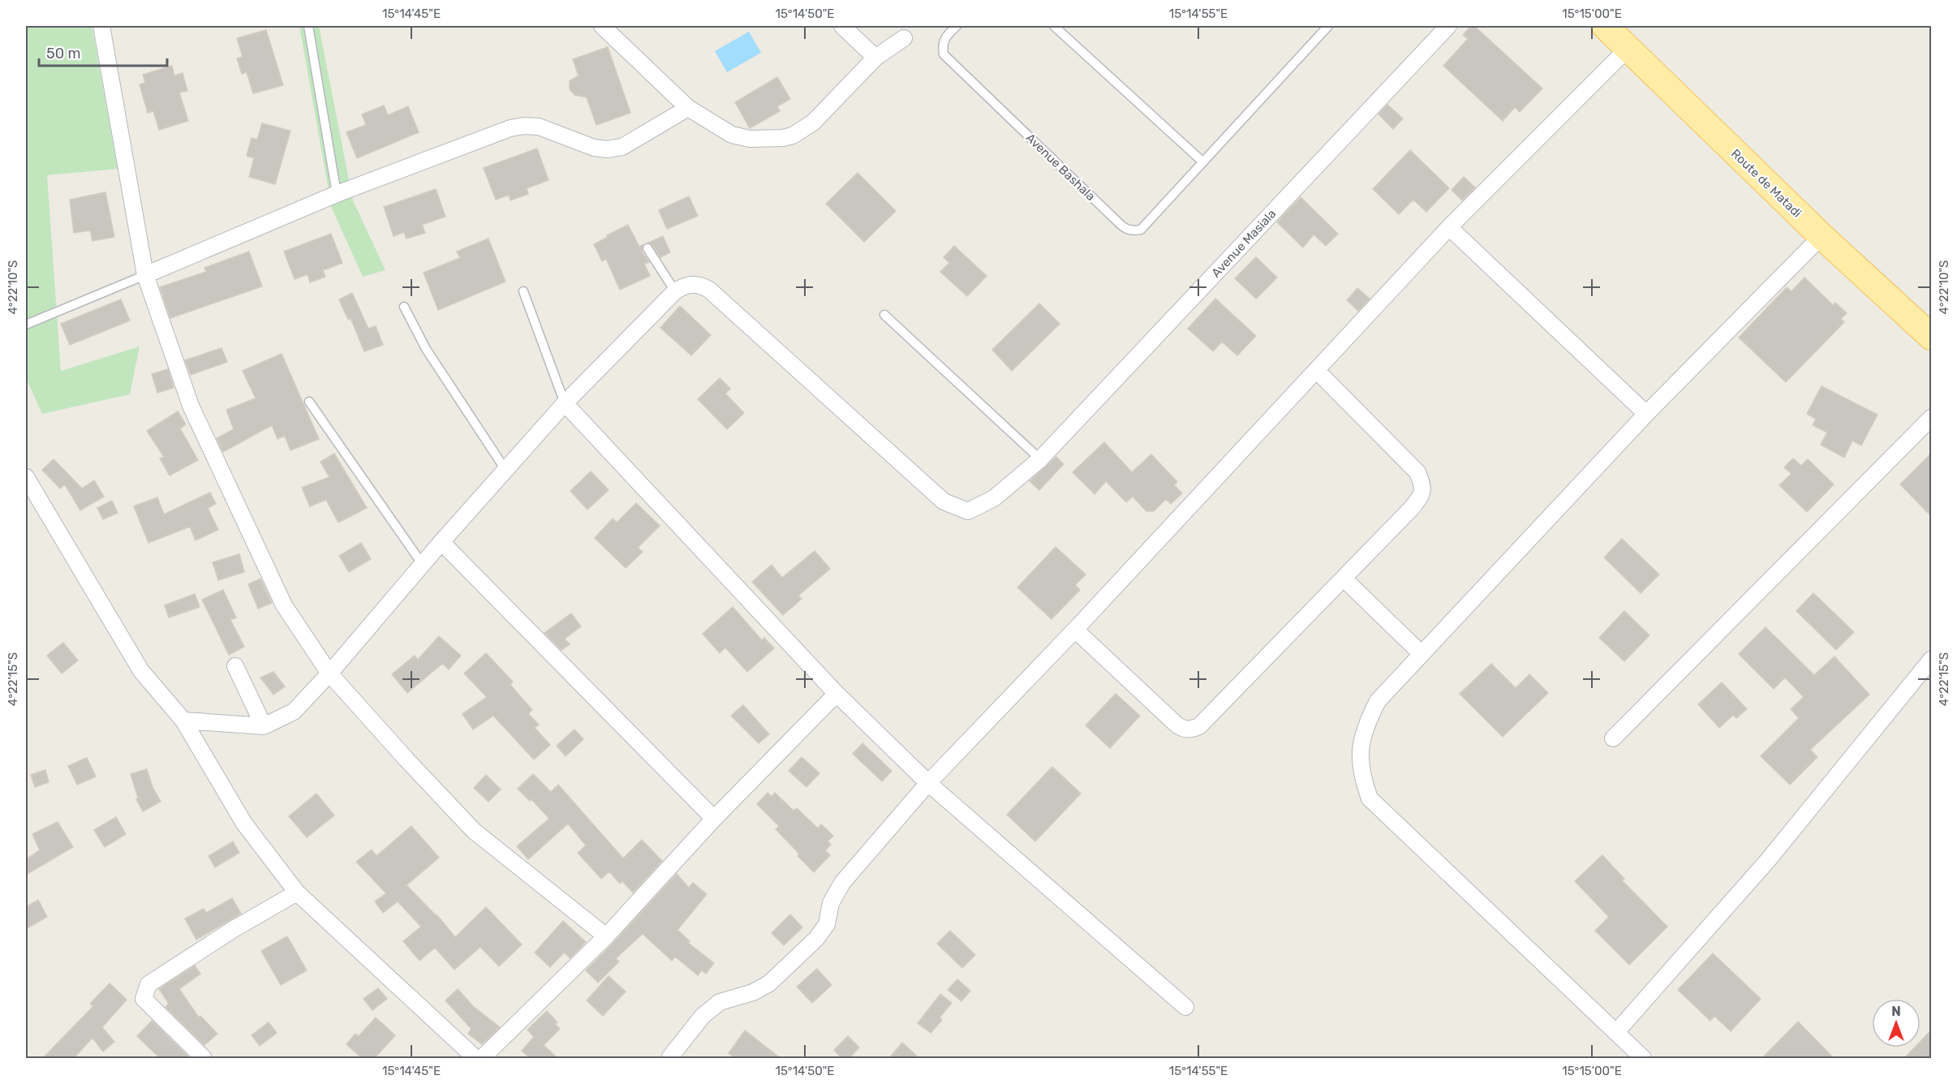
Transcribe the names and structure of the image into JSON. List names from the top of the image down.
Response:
{
  "streets": {
    "main road": ["Route de Matadi"],
    "street": ["Avenue Masiala"],
    "lane": ["Avenue Bashala"]
  },
  "scale_bar": "50 m",
  "north": "top",
  "coordinates": [
    "15°14'45\"E",
    "15°14'50\"E",
    "15°14'55\"E",
    "15°15'00\"E",
    "4°22'10\"S",
    "4°22'15\"S"
  ]
}
